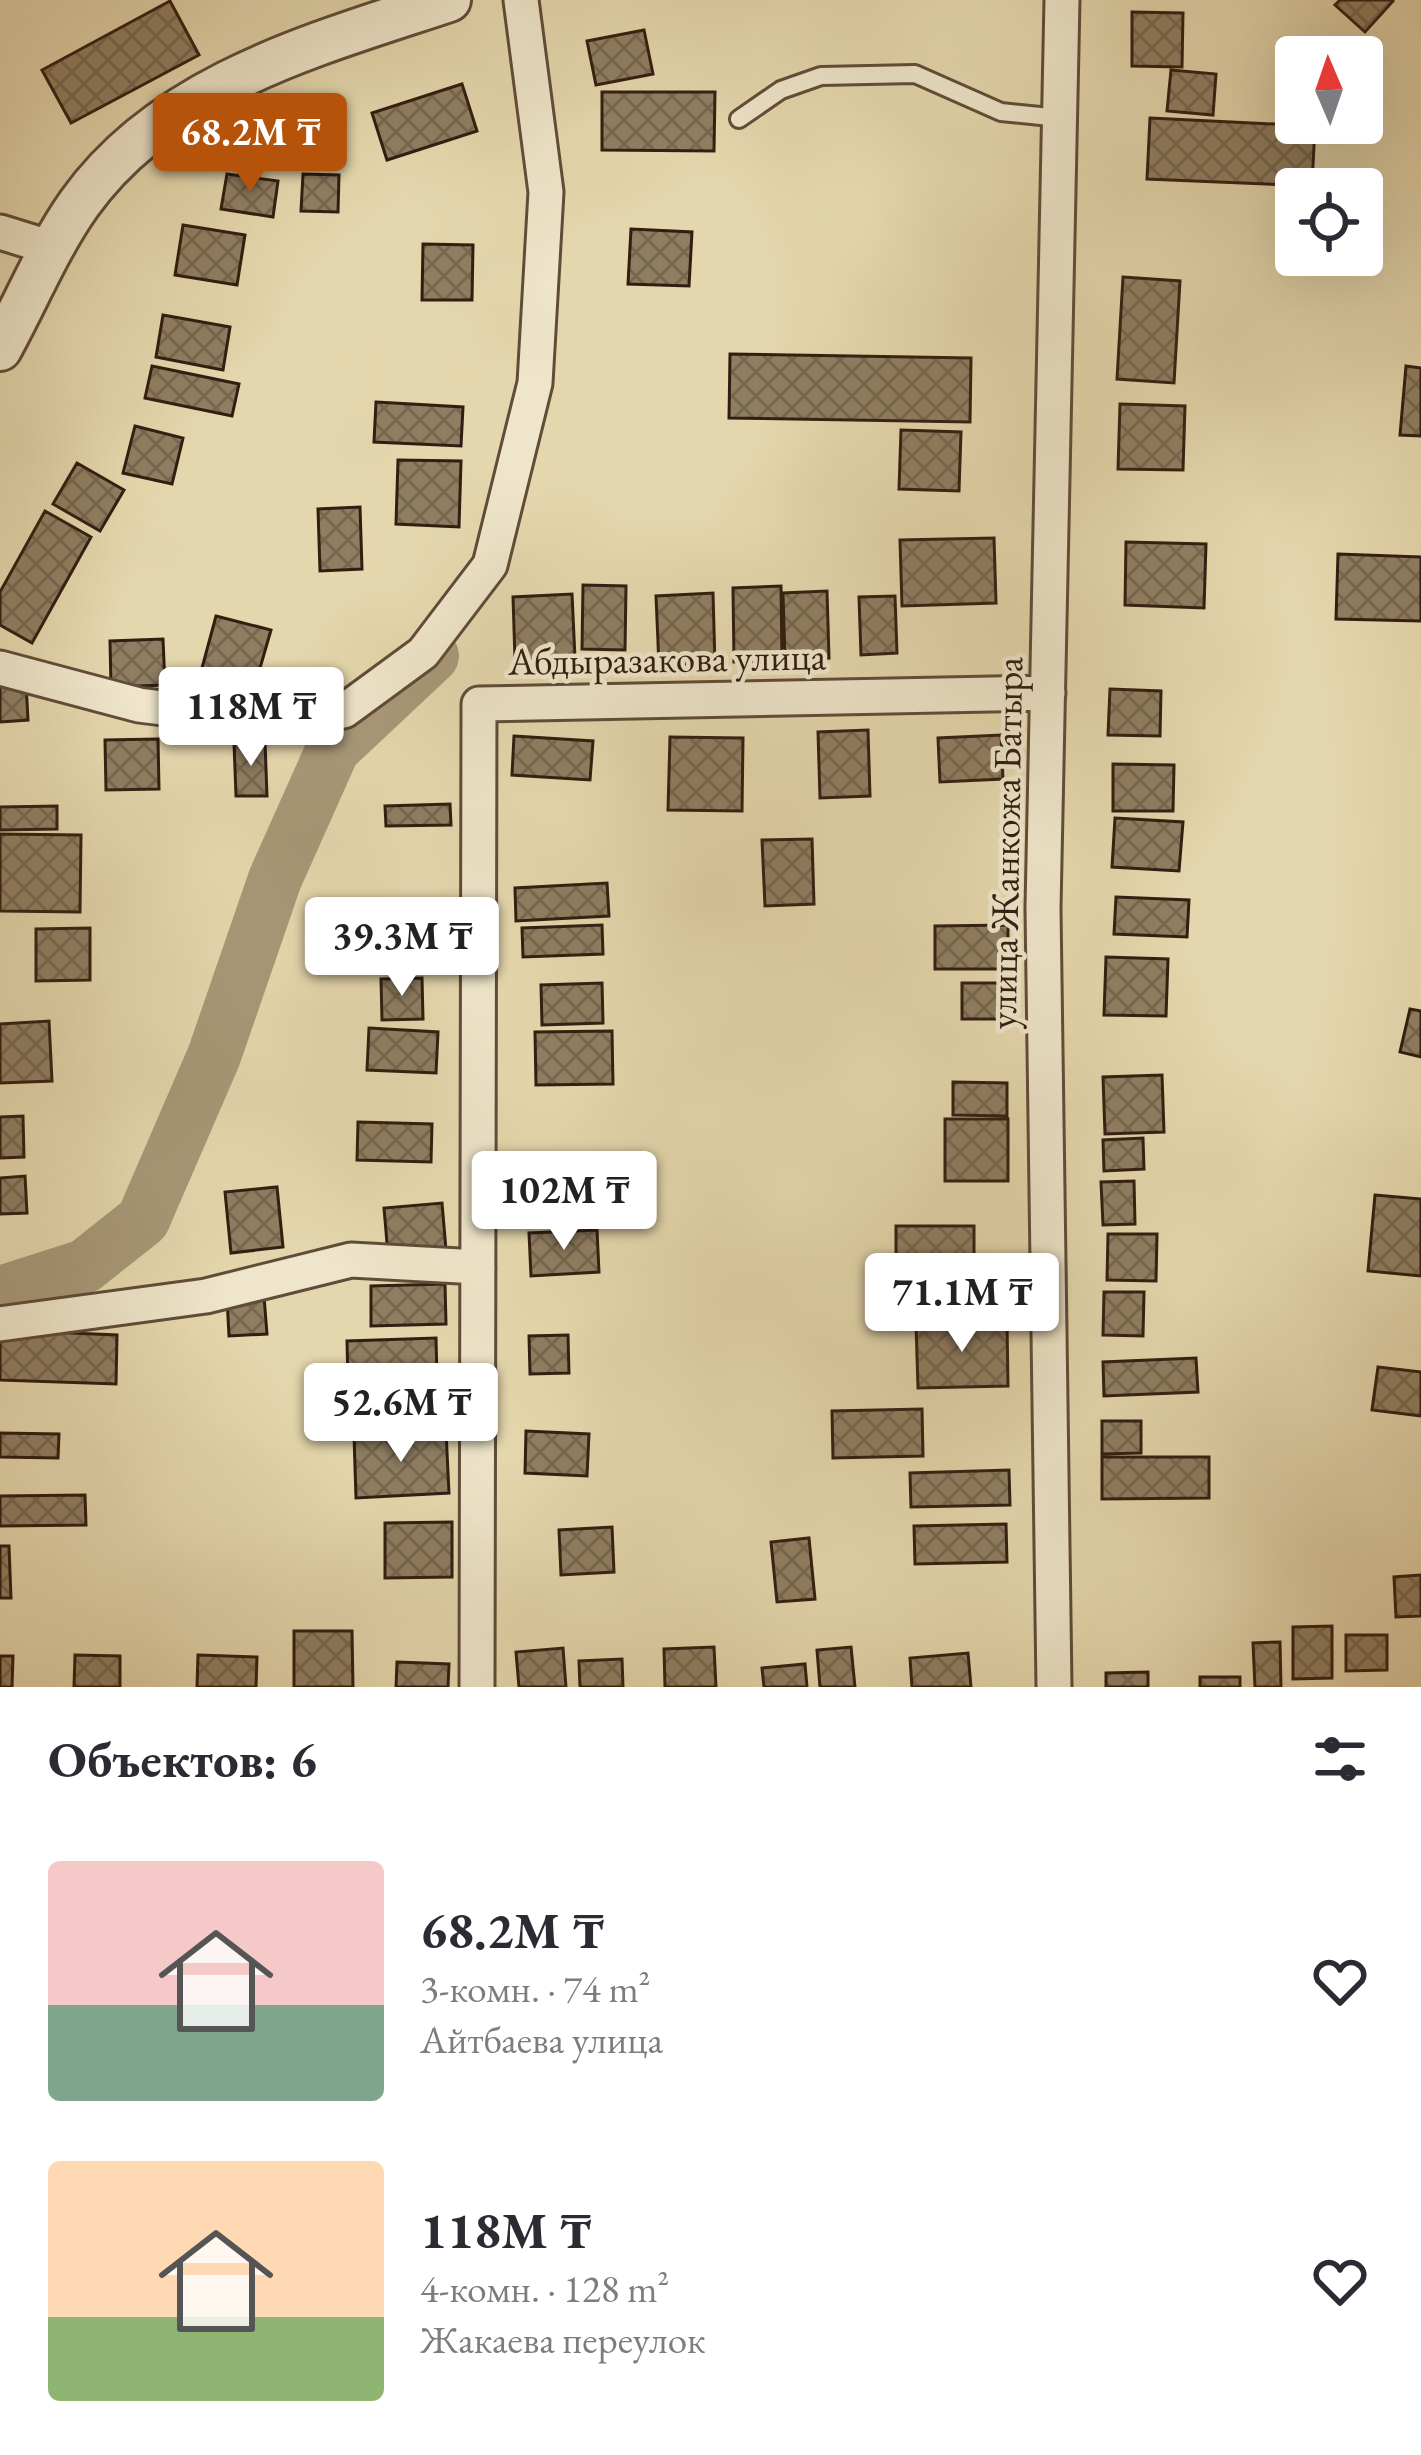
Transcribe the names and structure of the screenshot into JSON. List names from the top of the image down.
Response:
{
  "streets": {
    "street": ["Абдыразакова улица", "улица Жанкожа Батыра"]
  },
  "crossings": [
    ["Абдыразакова улица", "улица Жанкожа Батыра"]
  ],
  "north": "top",
  "page": {
    "price": [
      "68.2M ₸",
      "118M ₸",
      "39.3M ₸",
      "102M ₸",
      "71.1M ₸",
      "52.6M ₸"
    ],
    "heading": "Объектов: 6",
    "list": [
      {
        "name": "68.2M ₸",
        "note": "3-комн. · 74 m² · Айтбаева улица"
      },
      {
        "name": "118M ₸",
        "note": "4-комн. · 128 m² · Жакаева переулок"
      }
    ]
  }
}
